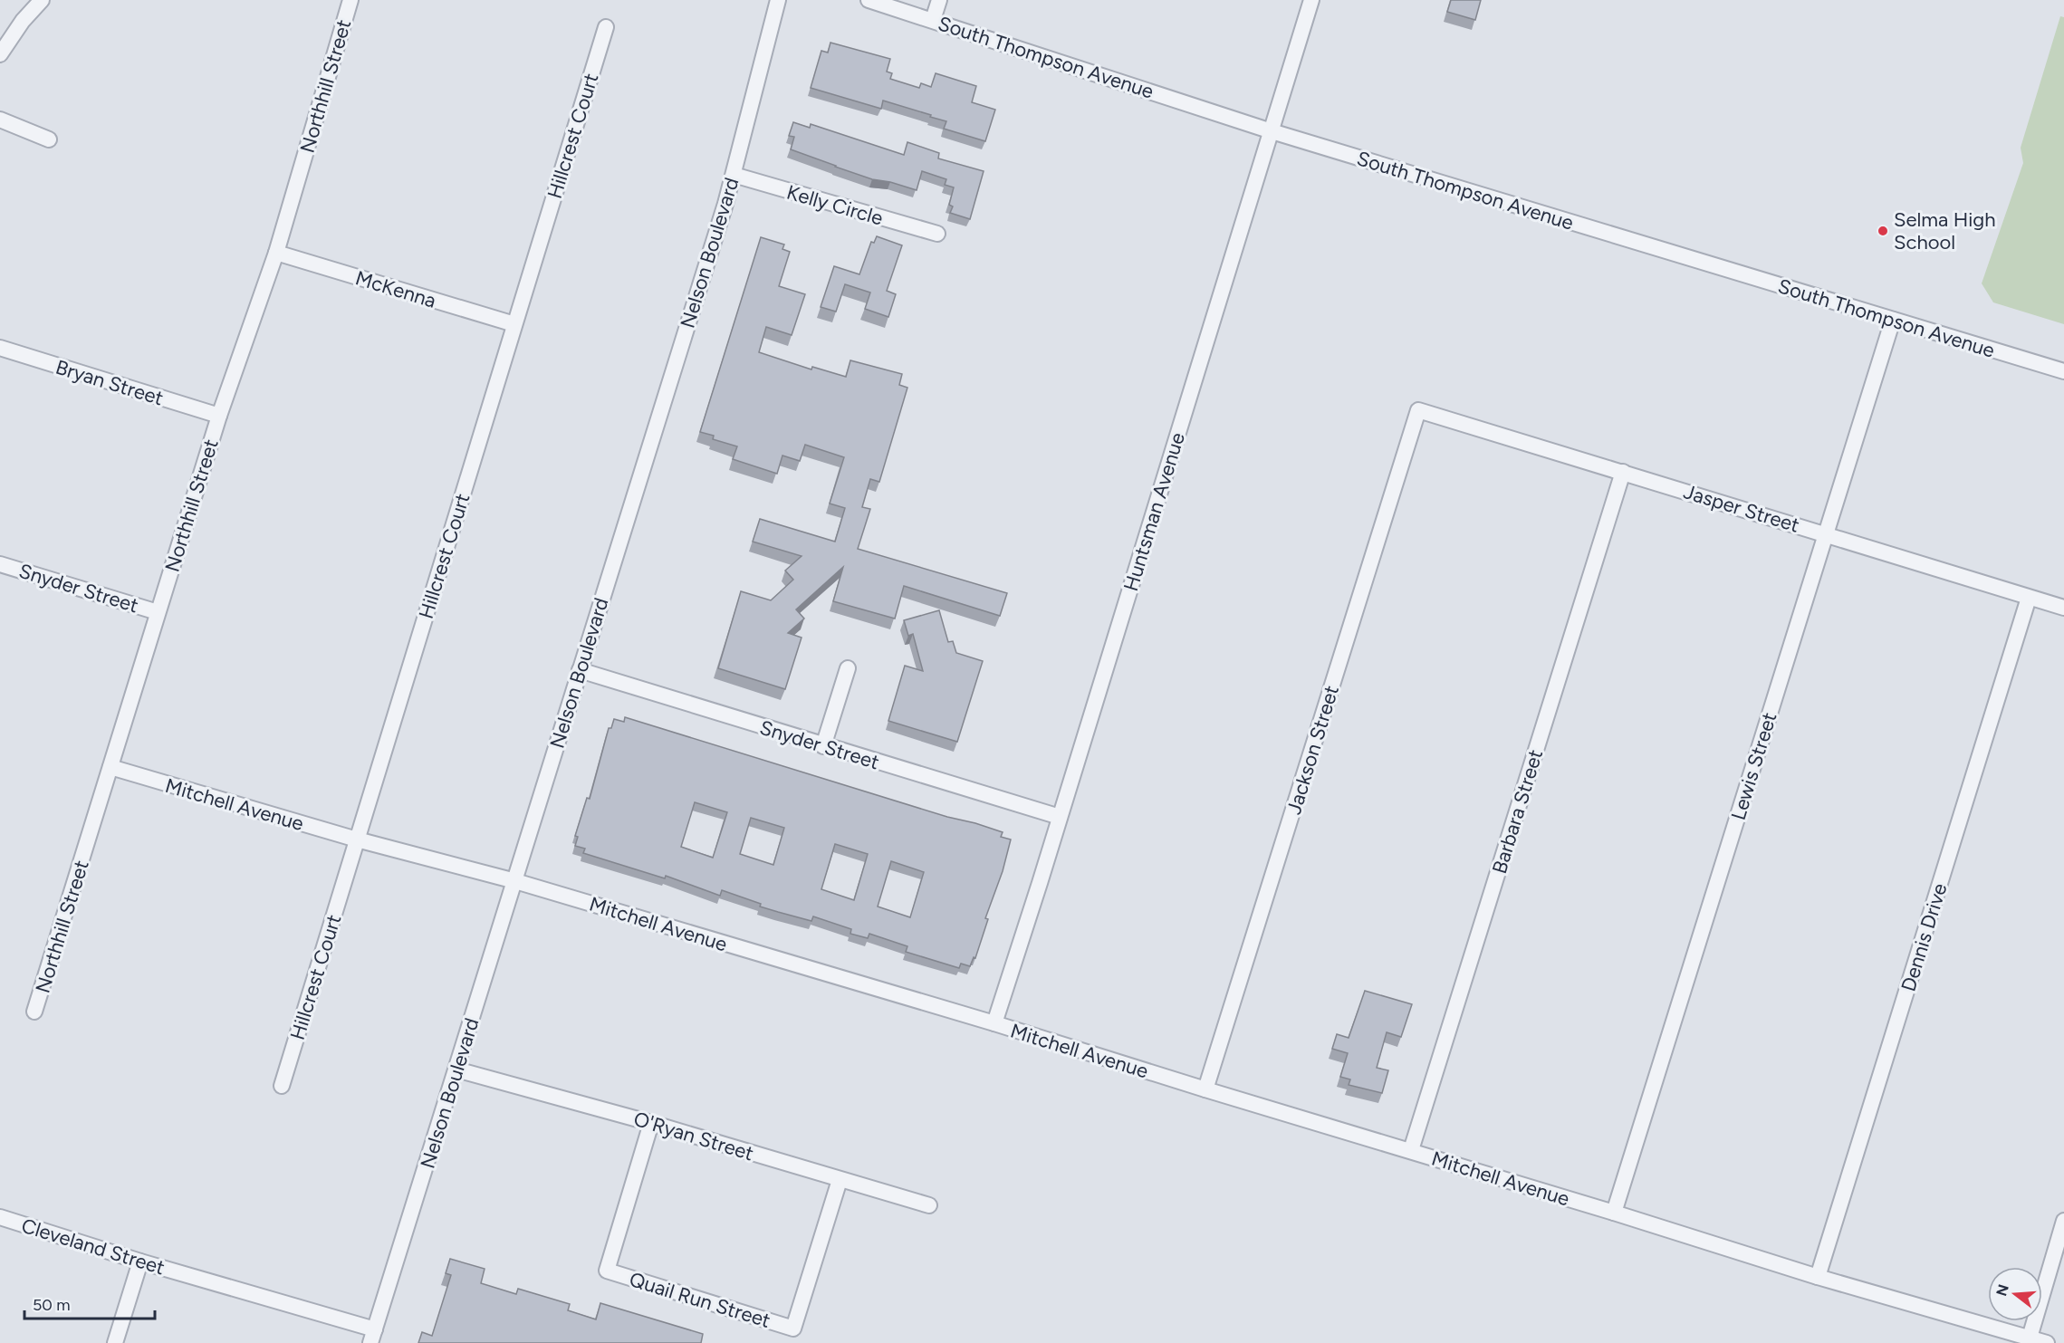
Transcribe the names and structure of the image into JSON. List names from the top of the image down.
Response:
{
  "streets": {
    "street": [
      "South Thompson Avenue",
      "Northhill Street",
      "Hillcrest Court",
      "Kelly Circle",
      "Nelson Boulevard",
      "McKenna",
      "Bryan Street",
      "Jasper Street",
      "Huntsman Avenue",
      "Snyder Street",
      "Jackson Street",
      "Lewis Street",
      "Mitchell Avenue",
      "Barbara Street",
      "Dennis Drive",
      "O'Ryan Street",
      "Cleveland Street",
      "Quail Run Street"
    ]
  },
  "crossings": [
    ["South Thompson Avenue", "Huntsman Avenue"],
    ["South Thompson Avenue", "Lewis Street"],
    ["Northhill Street", "McKenna"],
    ["Northhill Street", "Bryan Street"],
    ["Northhill Street", "Snyder Street"],
    ["Northhill Street", "Mitchell Avenue"],
    ["Hillcrest Court", "McKenna"],
    ["Hillcrest Court", "Mitchell Avenue"],
    ["Kelly Circle", "Nelson Boulevard"],
    ["Nelson Boulevard", "Snyder Street"],
    ["Nelson Boulevard", "Mitchell Avenue"],
    ["Nelson Boulevard", "O'Ryan Street"],
    ["Nelson Boulevard", "Cleveland Street"],
    ["Jasper Street", "Jackson Street"],
    ["Jasper Street", "Lewis Street"],
    ["Jasper Street", "Barbara Street"],
    ["Jasper Street", "Dennis Drive"],
    ["Huntsman Avenue", "Snyder Street"],
    ["Huntsman Avenue", "Mitchell Avenue"],
    ["Jackson Street", "Mitchell Avenue"],
    ["Lewis Street", "Mitchell Avenue"],
    ["Mitchell Avenue", "Barbara Street"],
    ["Mitchell Avenue", "Dennis Drive"],
    ["O'Ryan Street", "Quail Run Street"]
  ],
  "places": ["Selma High School"],
  "scale_bar": "50 m",
  "north": "left"
}
